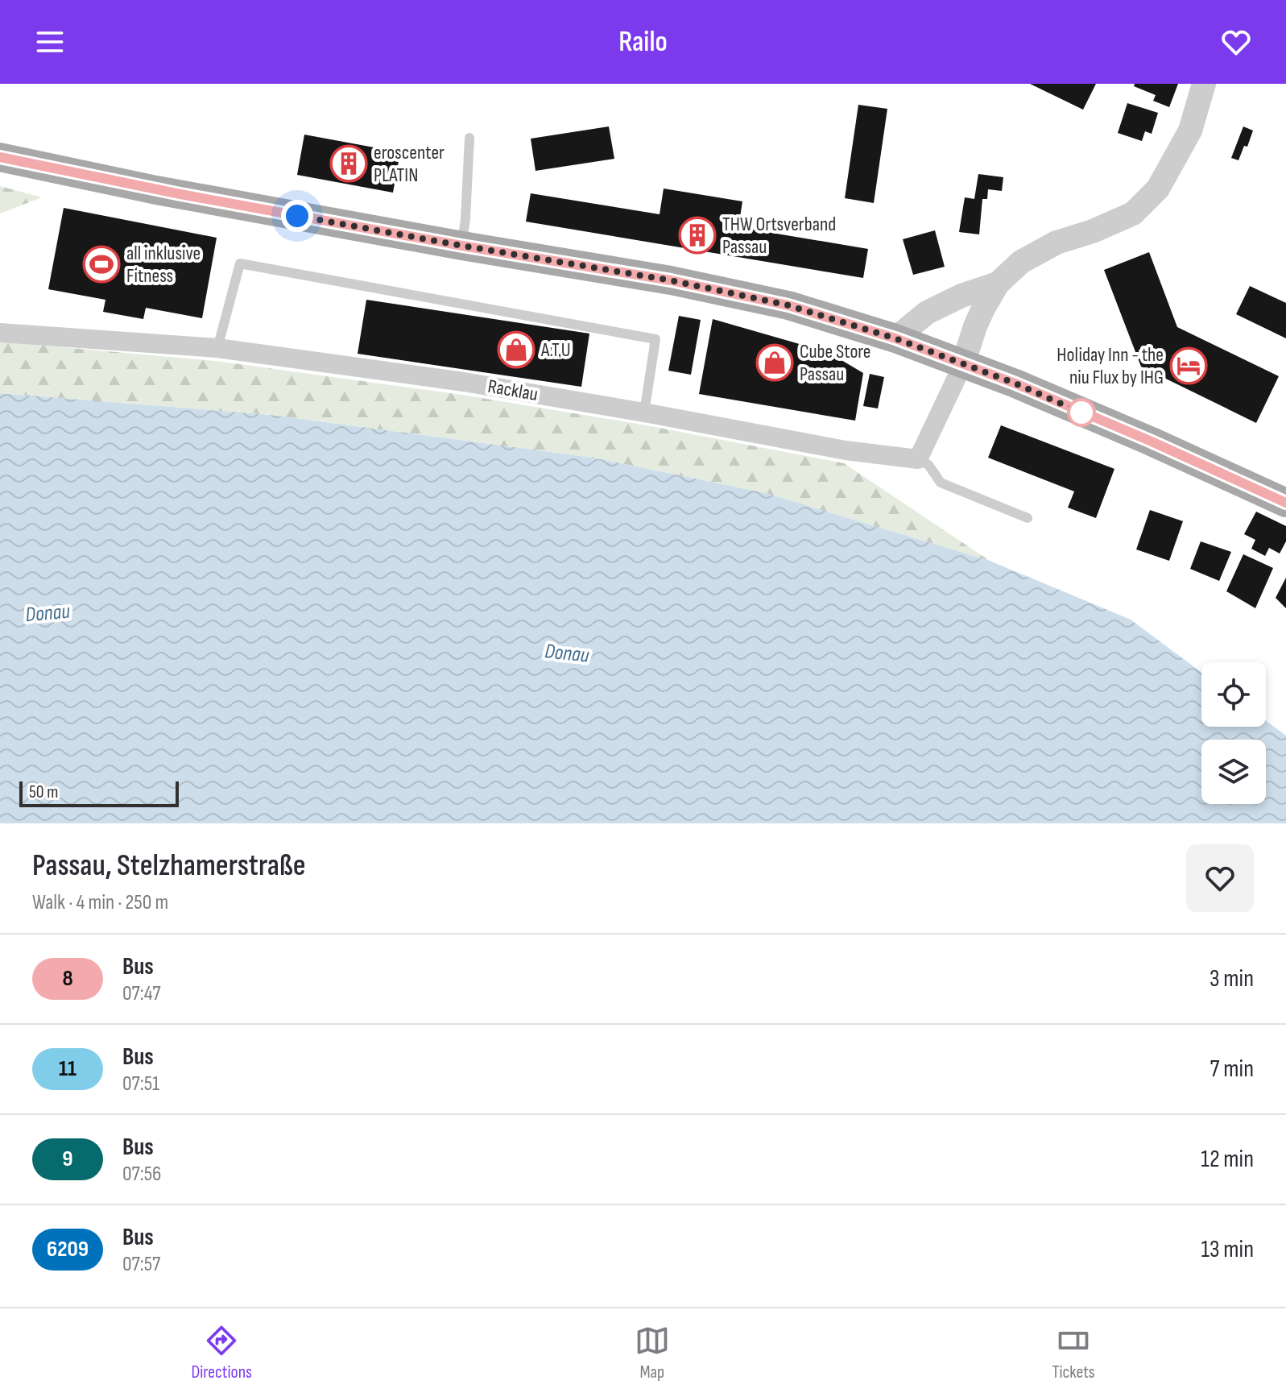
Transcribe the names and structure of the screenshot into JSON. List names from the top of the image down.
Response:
{
  "streets": {
    "street": ["Racklau"]
  },
  "water": ["Donau"],
  "places": {
    "building": ["eroscenter PLATIN", "THW Ortsverband Passau"],
    "sports": ["all inklusive Fitness"],
    "shop": ["A.T.U", "Cube Store Passau"],
    "hotel": ["Holiday Inn - the niu Flux by IHG"]
  },
  "lines": ["bus line 8"],
  "scale_bar": "50 m",
  "page": {
    "header": "Railo",
    "scale": "50 m",
    "heading": ["Passau, Stelzhamerstraße", "Walk · 4 min · 250 m"],
    "list": [
      {
        "mark": "8",
        "name": "Bus",
        "note": "07:47",
        "value": "3 min"
      },
      {
        "mark": "11",
        "name": "Bus",
        "note": "07:51",
        "value": "7 min"
      },
      {
        "mark": "9",
        "name": "Bus",
        "note": "07:56",
        "value": "12 min"
      },
      {
        "mark": "6209",
        "name": "Bus",
        "note": "07:57",
        "value": "13 min"
      }
    ],
    "tabs": ["Directions", "Map", "Tickets"]
  }
}
